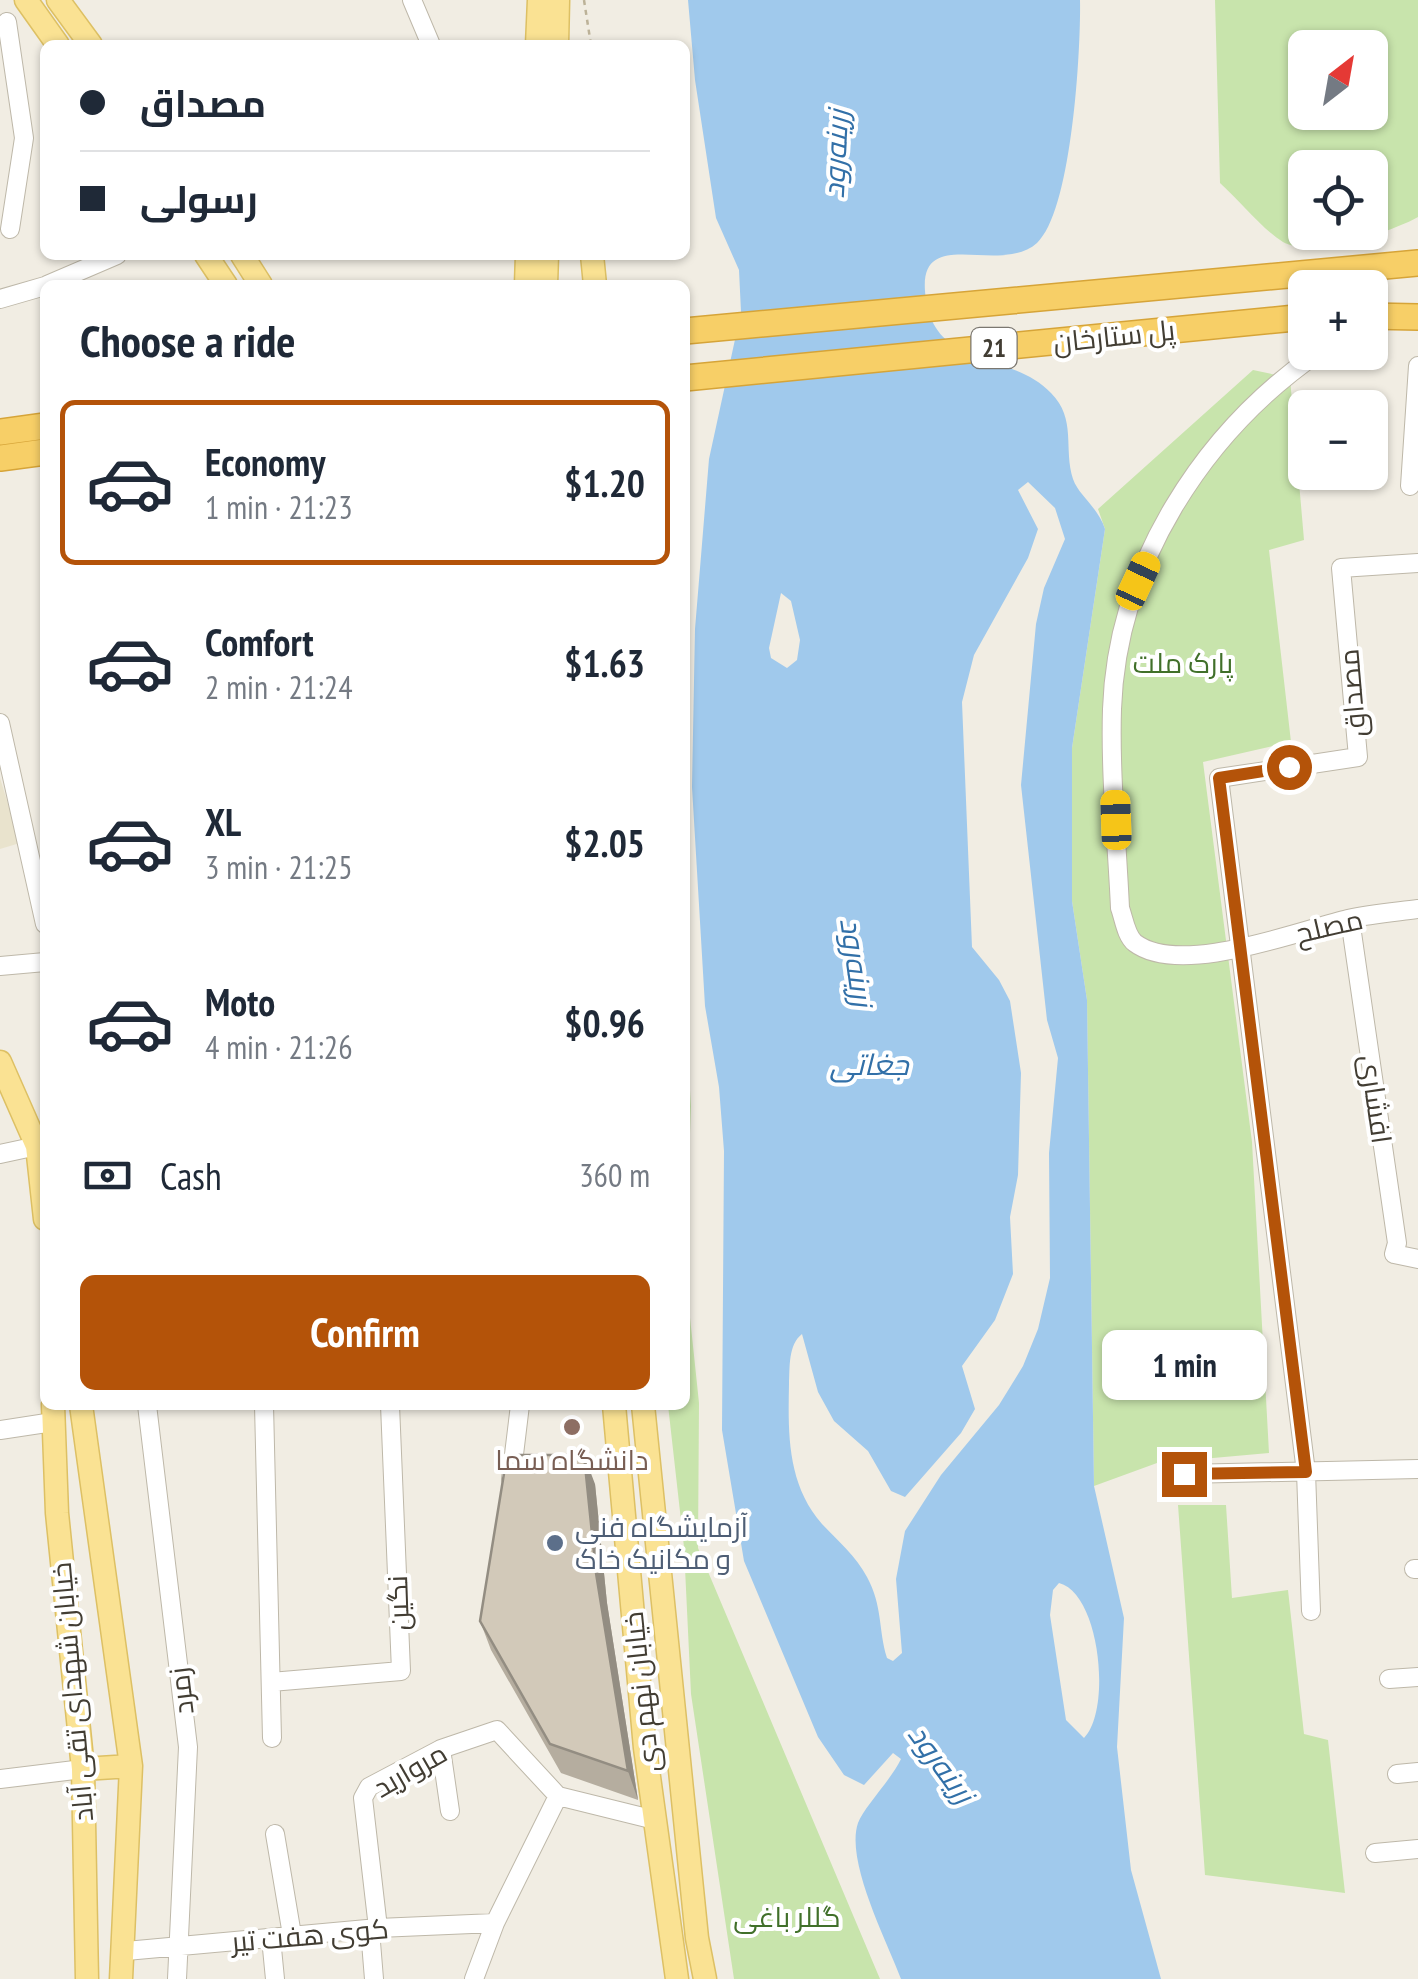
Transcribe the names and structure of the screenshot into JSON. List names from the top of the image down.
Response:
{
  "streets": {
    "highway": ["پل ستارخان", "21"],
    "main road": ["خیابان شهدای تقی آباد", "خیابان نهم دی"],
    "street": [
      "مصداق",
      "مصلح",
      "افشاری",
      "نگین",
      "زمرد",
      "مروارید",
      "کوی هفت تیر"
    ]
  },
  "crossings": [
    ["مصداق", "مصلح"],
    ["مصلح", "افشاری"],
    ["زمرد", "کوی هفت تیر"],
    ["مروارید", "کوی هفت تیر"]
  ],
  "water": ["زرینه‌رود", "جغاتی"],
  "parks": ["پارک ملت", "گللر باغی"],
  "places": ["دانشگاه سما", "آزمایشگاه فنی و مکانیک خاک"],
  "north": "top right",
  "page": {
    "map_buttons": ["+", "−"],
    "banner": ["مصداق", "رسولی"],
    "heading": "Choose a ride",
    "list": [
      {
        "name": "Economy",
        "note": "1 min · 21:23",
        "value": "$1.20"
      },
      {
        "name": "Comfort",
        "note": "2 min · 21:24",
        "value": "$1.63"
      },
      {
        "name": "XL",
        "note": "3 min · 21:25",
        "value": "$2.05"
      },
      {
        "name": "Moto",
        "note": "4 min · 21:26",
        "value": "$0.96"
      }
    ],
    "pay": ["Cash", "360 m"],
    "buttons": "Confirm",
    "bubble": "1 min"
  }
}
